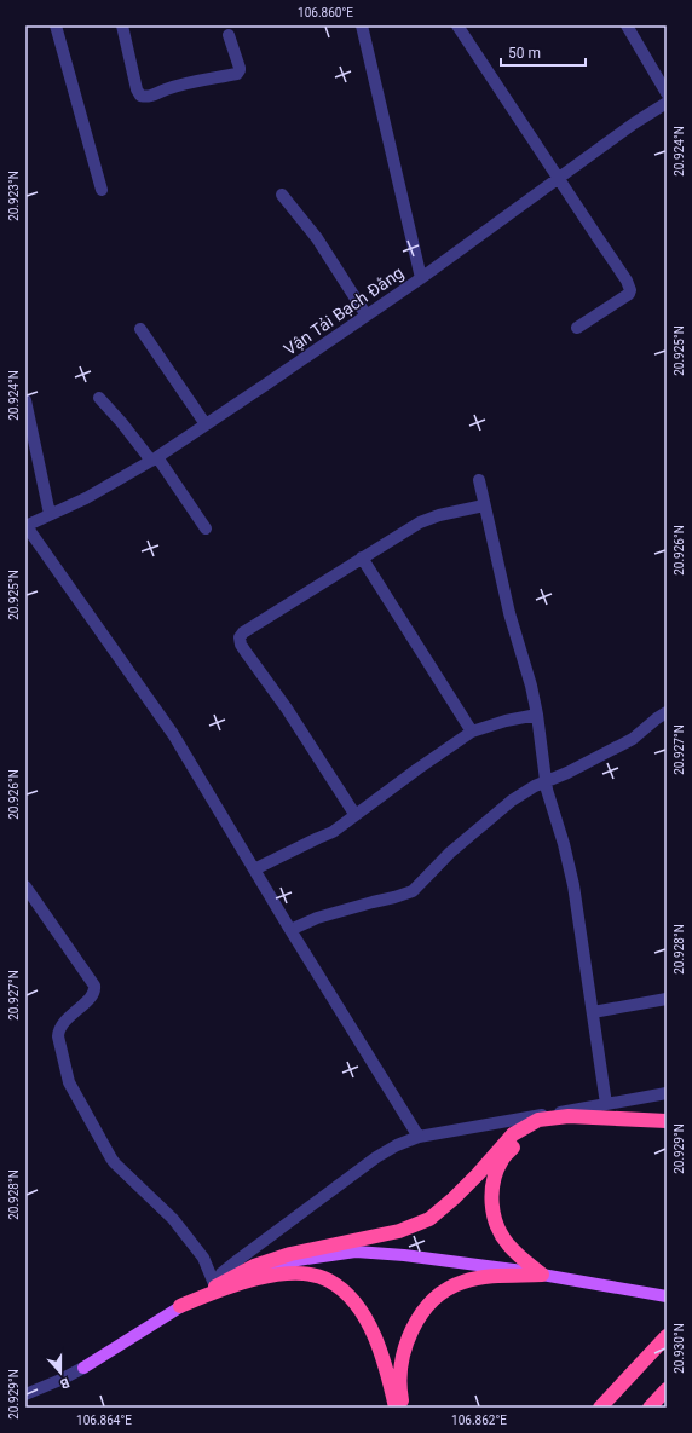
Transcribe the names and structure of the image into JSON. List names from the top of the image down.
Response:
{
  "streets": {
    "street": ["Vận Tải Bạch Đằng"]
  },
  "scale_bar": "50 m",
  "north": "bottom",
  "coordinates": [
    "106.860°E",
    "20.924°N",
    "20.923°N",
    "20.925°N",
    "20.926°N",
    "20.927°N",
    "20.928°N",
    "20.929°N",
    "20.930°N",
    "106.864°E",
    "106.862°E"
  ]
}
